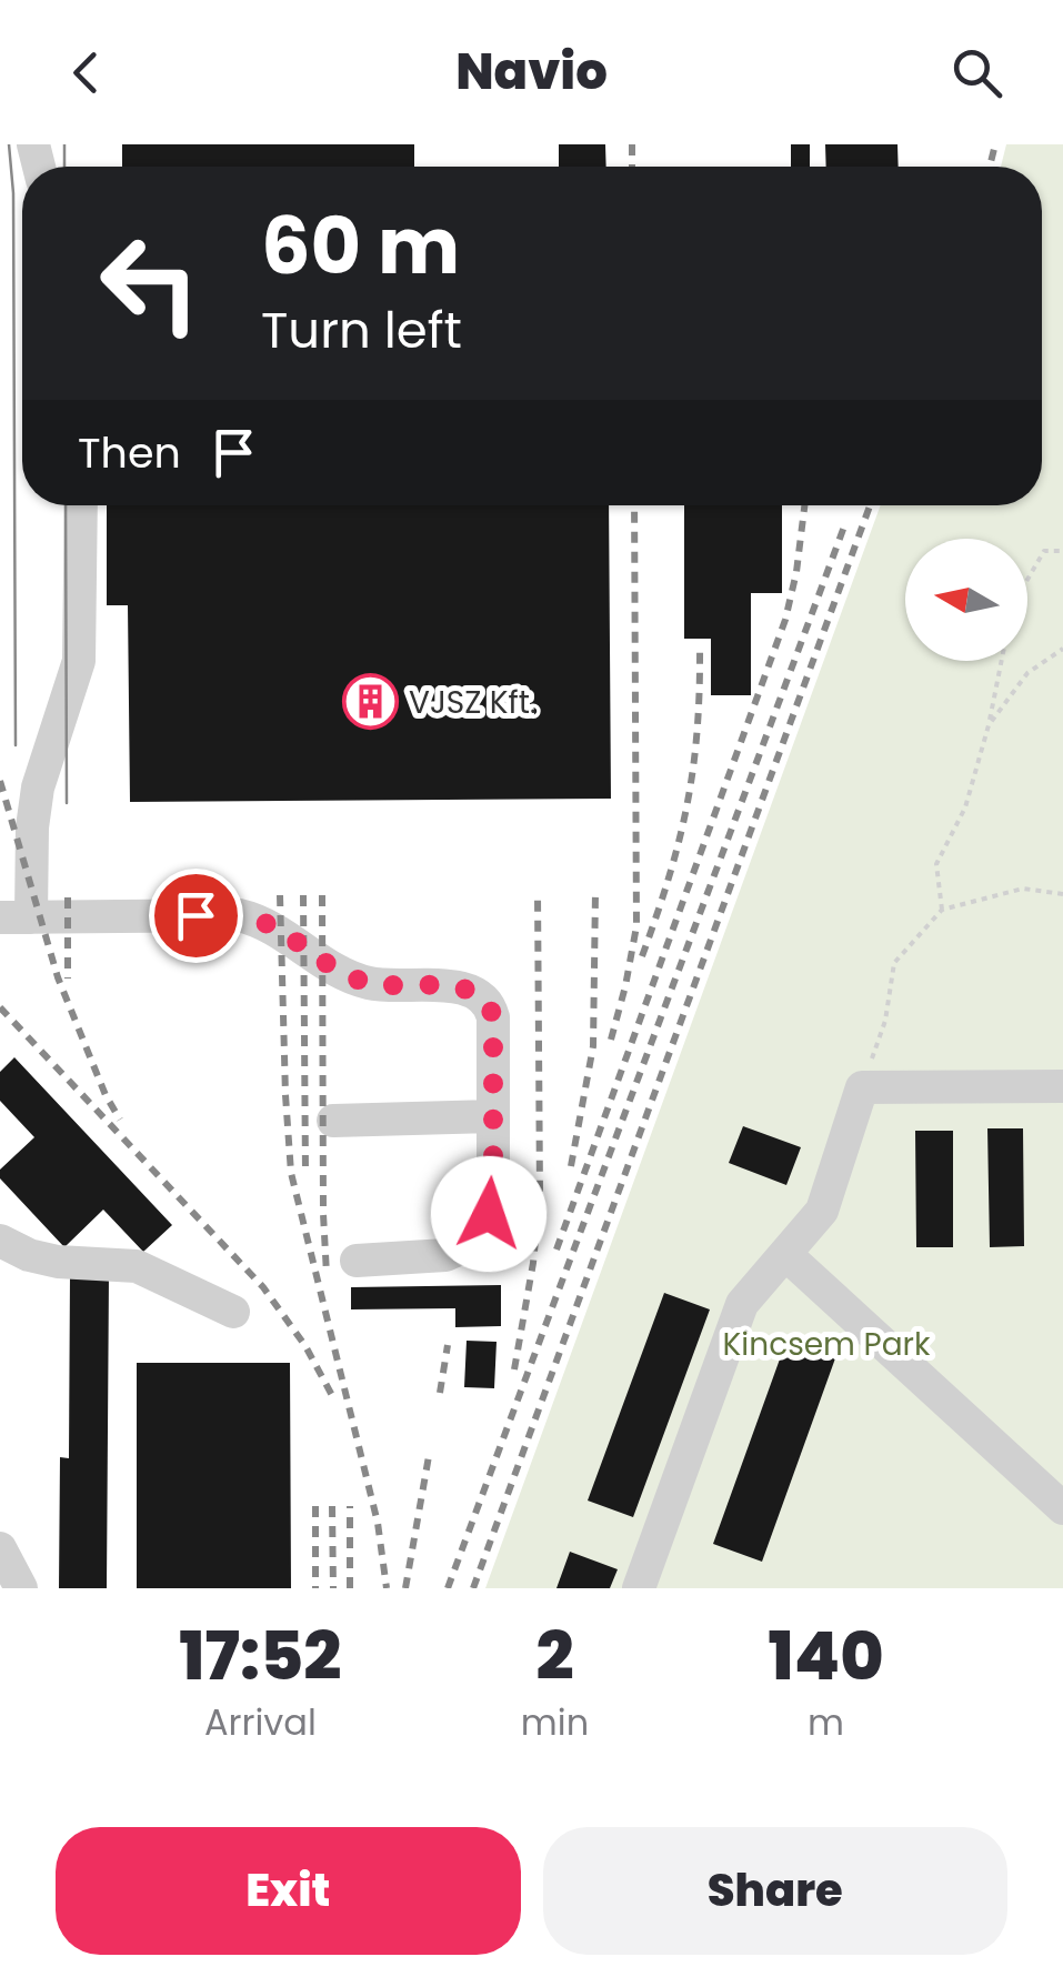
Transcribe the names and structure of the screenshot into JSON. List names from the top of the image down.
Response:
{
  "parks": ["Kincsem Park"],
  "places": {
    "building": ["VJSZ Kft."]
  },
  "north": "left",
  "page": {
    "header": "Navio",
    "turn": ["60 m", "Turn left"],
    "then": "Then",
    "eta": [
      "17:52",
      "Arrival",
      "2",
      "min",
      "140",
      "m"
    ],
    "buttons": ["Exit", "Share"]
  }
}
